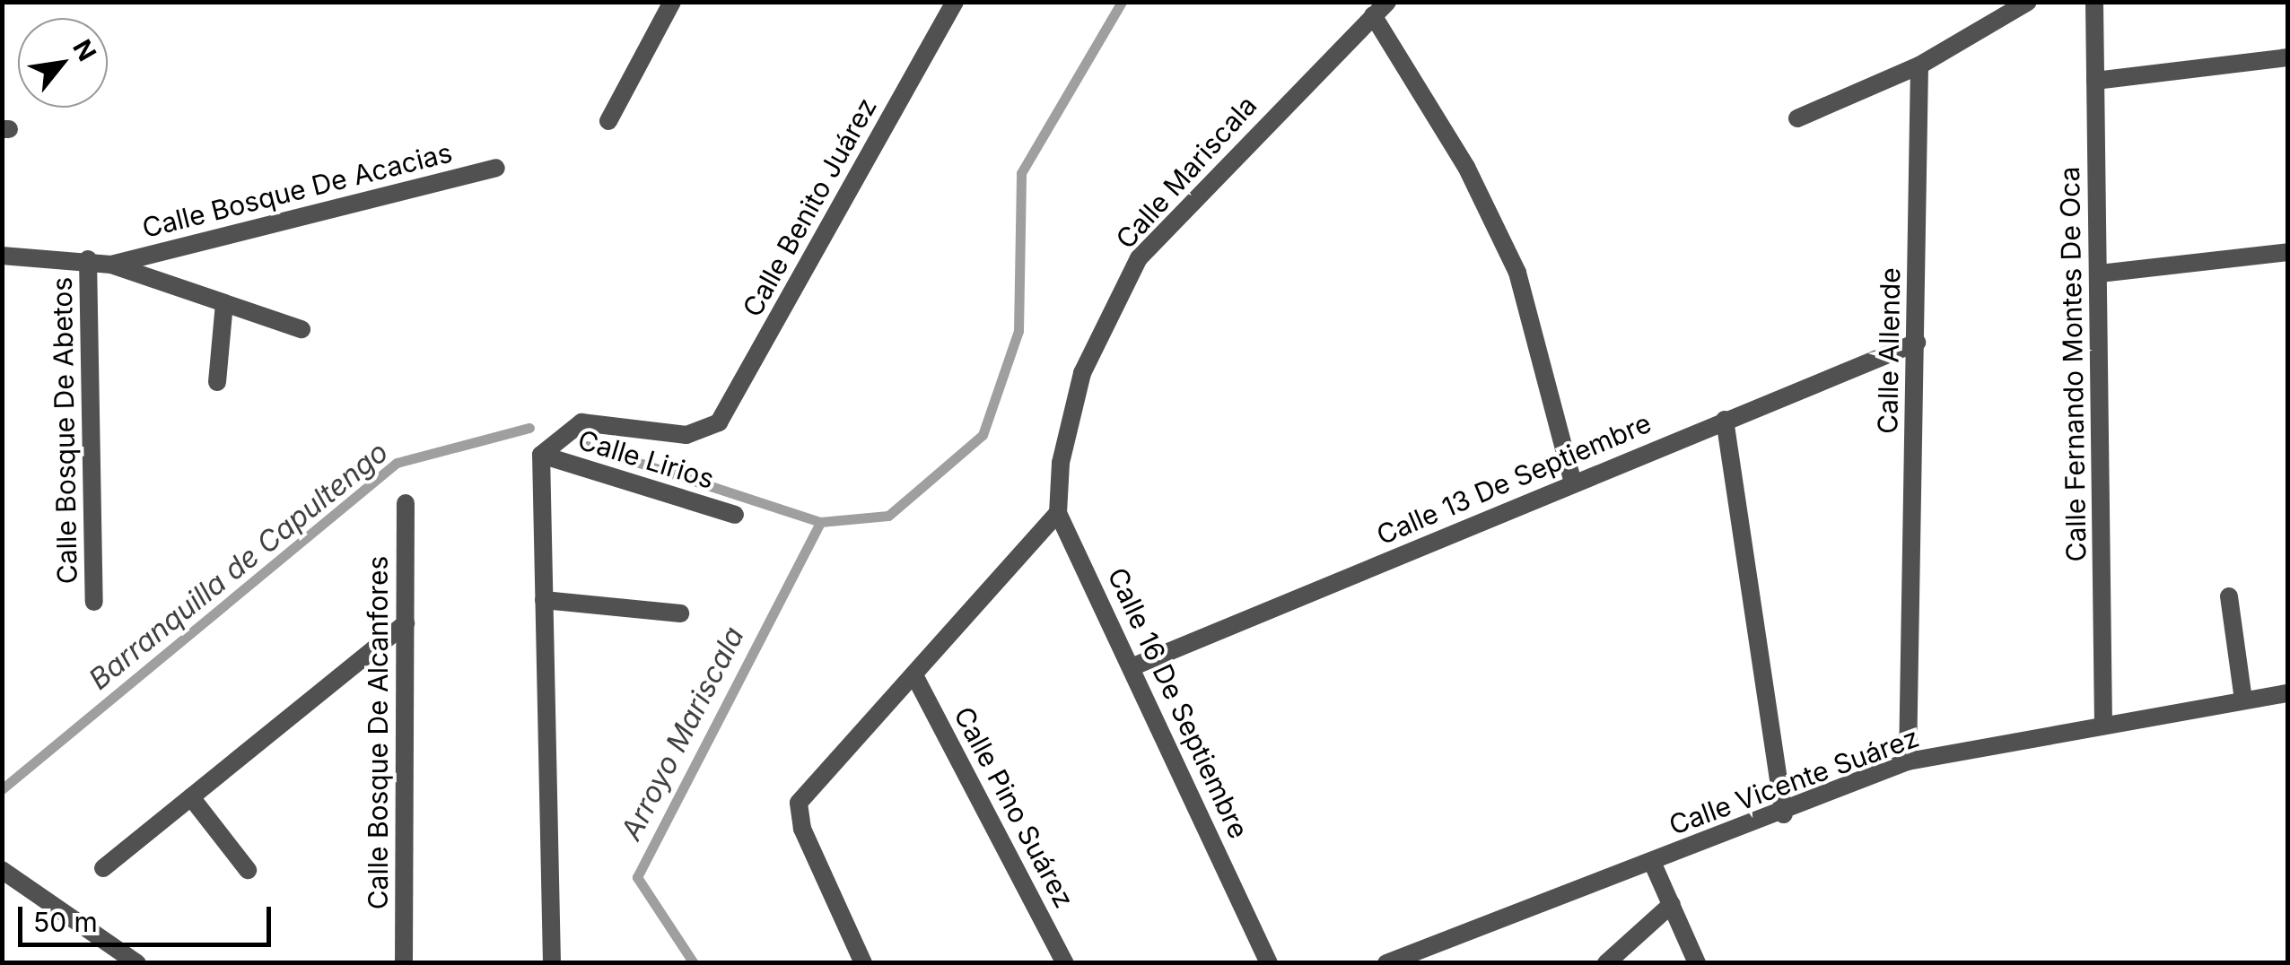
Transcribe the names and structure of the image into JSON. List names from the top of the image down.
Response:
{
  "streets": {
    "street": [
      "Calle Mariscala",
      "Calle Bosque De Acacias",
      "Calle Benito Juárez",
      "Calle Allende",
      "Calle Fernando Montes De Oca",
      "Calle Bosque De Abetos",
      "Calle Lirios",
      "Calle 13 De Septiembre",
      "Calle 16 De Septiembre",
      "Calle Bosque De Alcanfores",
      "Calle Vicente Suárez",
      "Calle Pino Suárez"
    ]
  },
  "crossings": [
    ["Calle Mariscala", "Calle 16 De Septiembre"],
    ["Calle Benito Juárez", "Calle Lirios"],
    ["Calle Allende", "Calle 13 De Septiembre"],
    ["Calle Allende", "Calle Vicente Suárez"],
    ["Calle Fernando Montes De Oca", "Calle Vicente Suárez"],
    ["Calle 13 De Septiembre", "Calle 16 De Septiembre"]
  ],
  "water": ["Barranquilla de Capultengo", "Arroyo Mariscala"],
  "scale_bar": "50 m",
  "north": "top right"
}
